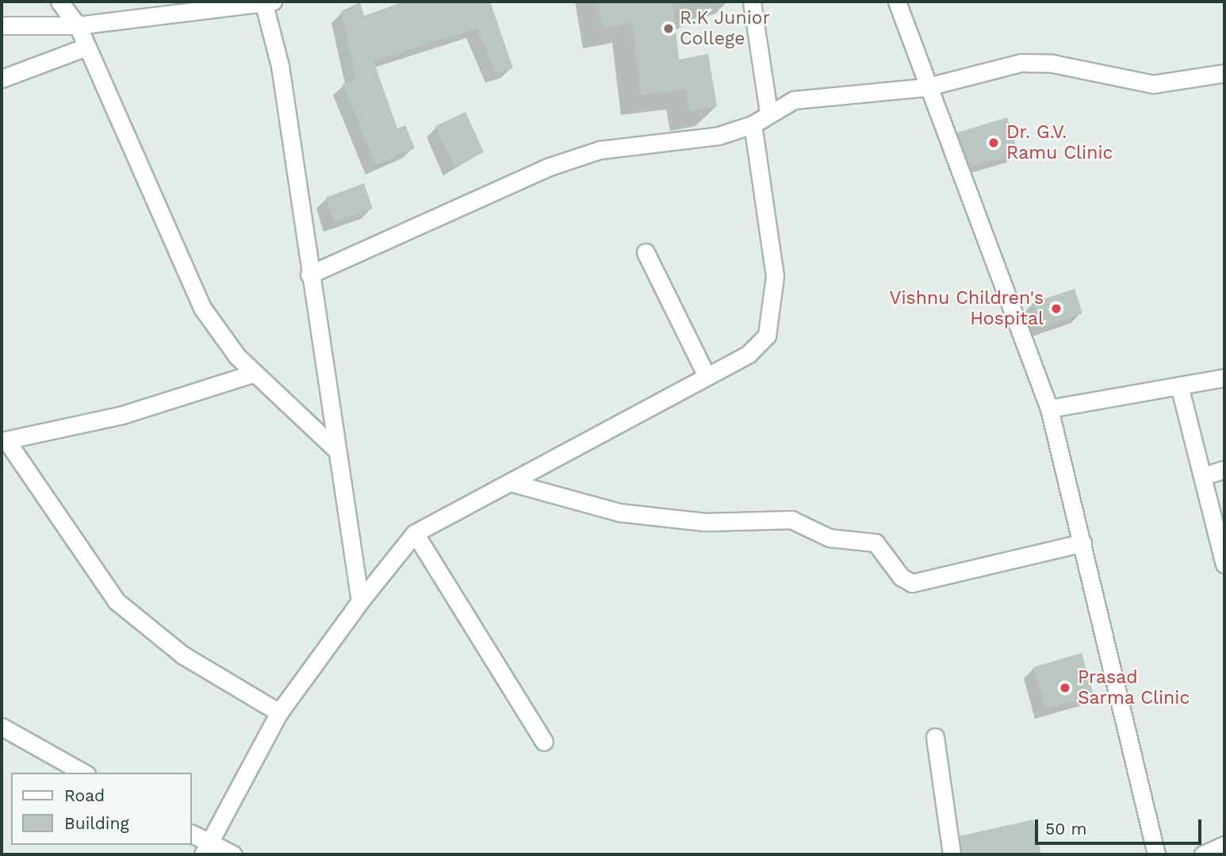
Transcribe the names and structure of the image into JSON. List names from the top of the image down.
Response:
{
  "places": [
    "R.K Junior College",
    "Dr. G.V. Ramu Clinic",
    "Vishnu Children's Hospital",
    "Prasad Sarma Clinic"
  ],
  "legend": ["Road", "Building"],
  "scale_bar": "50 m"
}
